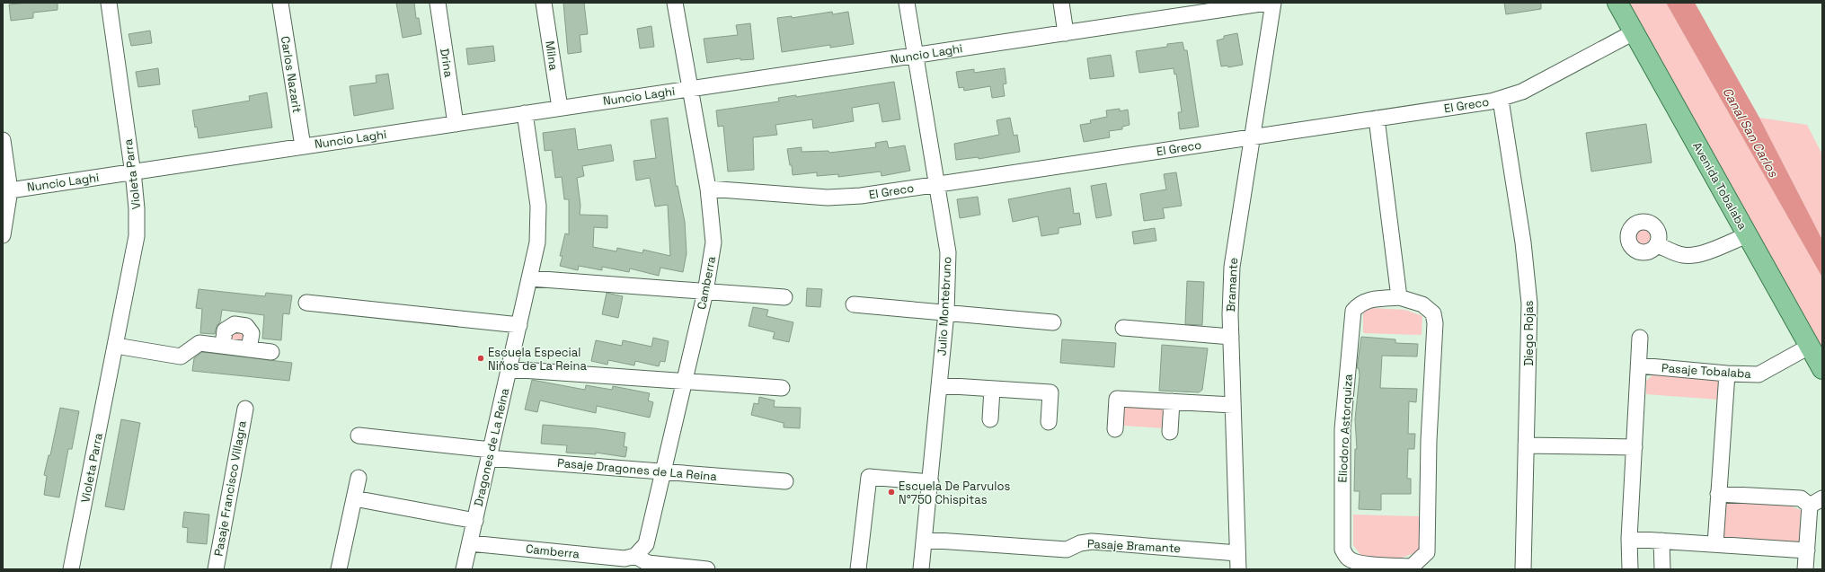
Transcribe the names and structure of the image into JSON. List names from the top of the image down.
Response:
{
  "streets": {
    "main road": ["Avenida Tobalaba"],
    "street": [
      "Nuncio Laghi",
      "Milna",
      "Drina",
      "Carlos Nazarit",
      "El Greco",
      "Violeta Parra",
      "Camberra",
      "Bramante",
      "Julio Montebruno",
      "Diego Rojas",
      "Pasaje Tobalaba",
      "Eliodoro Astorquiza",
      "Dragones de La Reina",
      "Pasaje Dragones de La Reina",
      "Pasaje Francisco Villagra",
      "Pasaje Bramante"
    ]
  },
  "crossings": [
    ["Nuncio Laghi", "Milna"],
    ["Nuncio Laghi", "Drina"],
    ["Nuncio Laghi", "Carlos Nazarit"],
    ["Nuncio Laghi", "Violeta Parra"],
    ["Nuncio Laghi", "Camberra"],
    ["Nuncio Laghi", "Julio Montebruno"],
    ["Nuncio Laghi", "Dragones de La Reina"],
    ["El Greco", "Avenida Tobalaba"],
    ["El Greco", "Camberra"],
    ["El Greco", "Bramante"],
    ["El Greco", "Julio Montebruno"],
    ["El Greco", "Diego Rojas"],
    ["Avenida Tobalaba", "Pasaje Tobalaba"],
    ["Camberra", "Dragones de La Reina"],
    ["Camberra", "Pasaje Dragones de La Reina"],
    ["Bramante", "Pasaje Bramante"],
    ["Julio Montebruno", "Pasaje Bramante"],
    ["Dragones de La Reina", "Pasaje Dragones de La Reina"]
  ],
  "water": ["Canal San Carlos"],
  "places": ["Escuela Especial Niños de La Reina", "Escuela De Parvulos N°750 Chispitas"]
}
